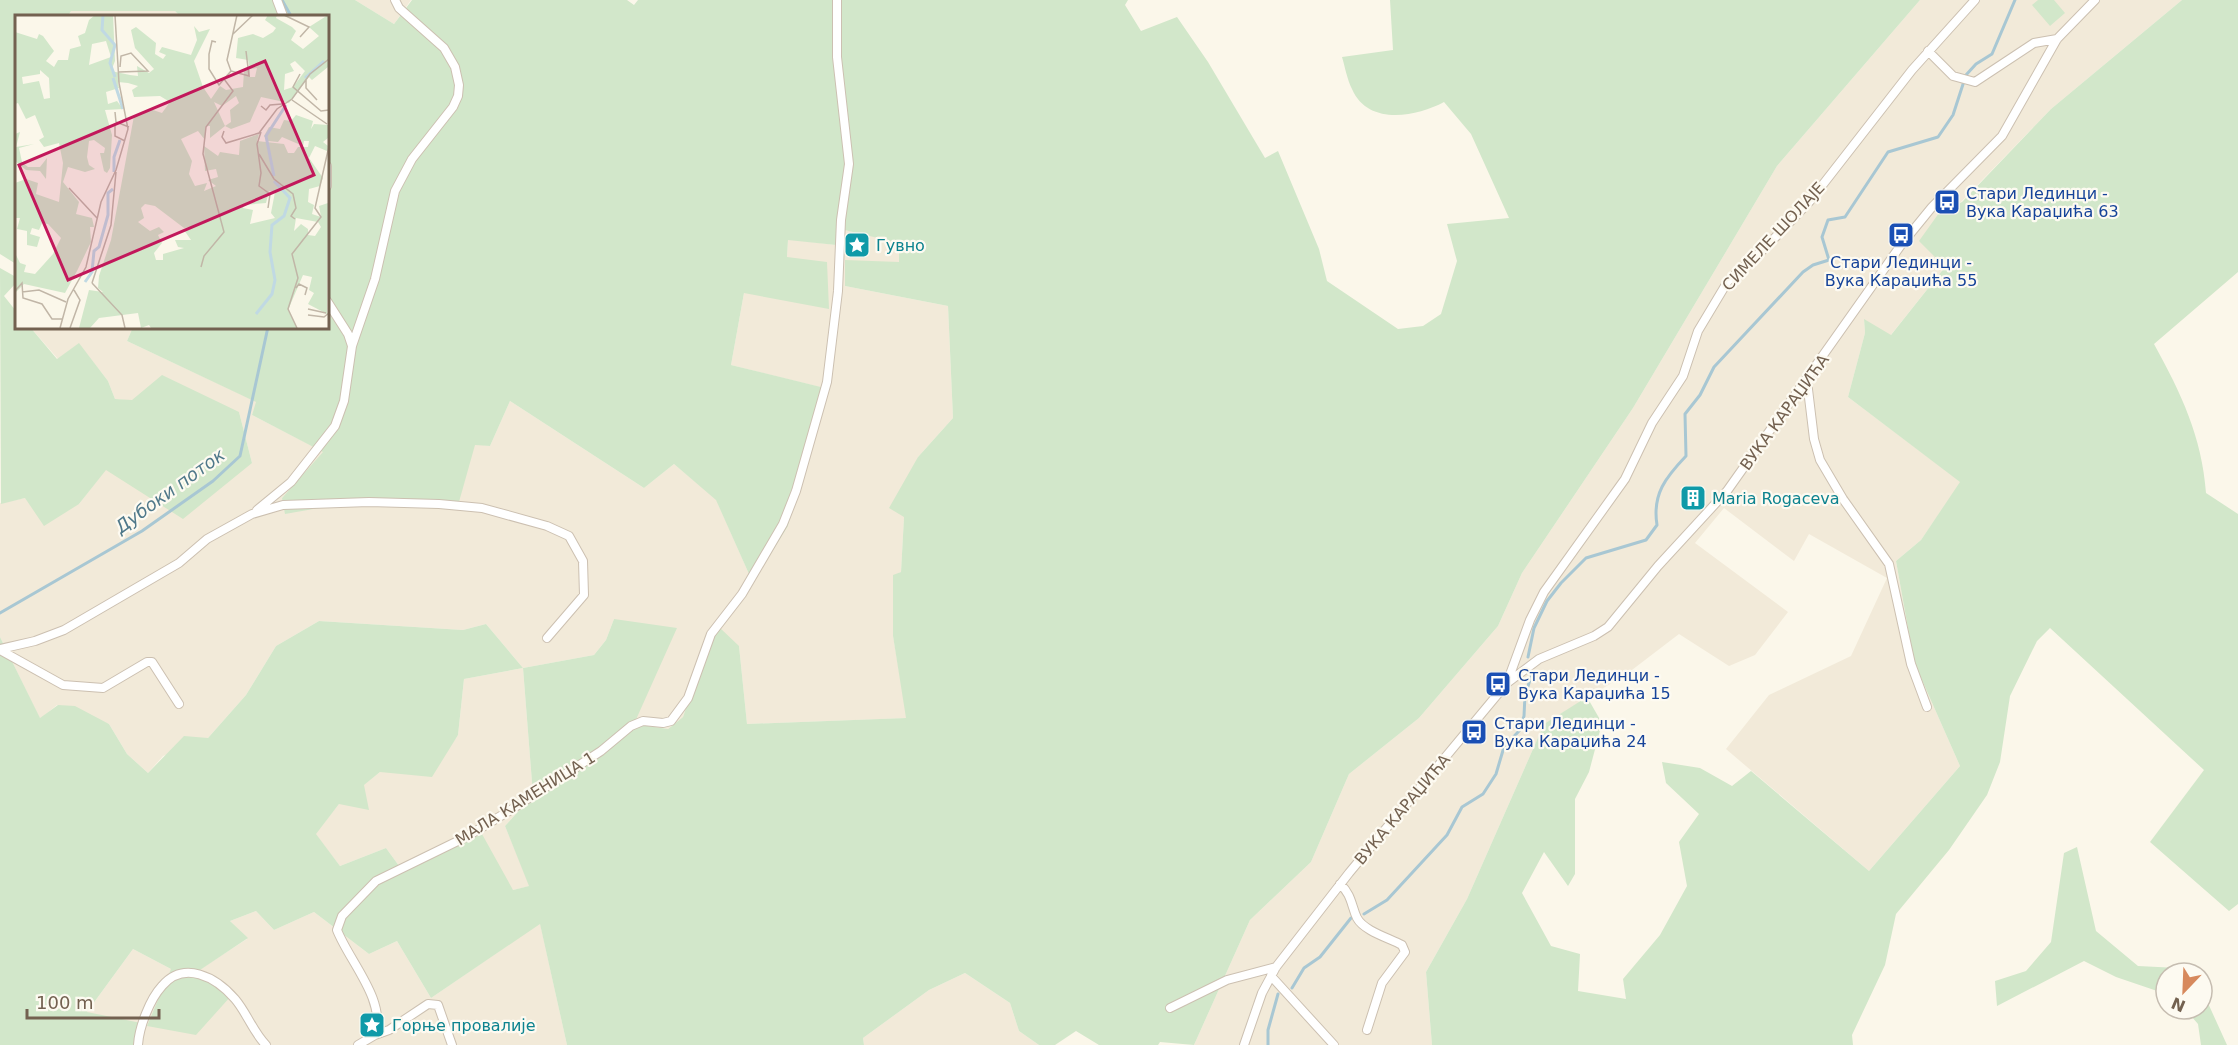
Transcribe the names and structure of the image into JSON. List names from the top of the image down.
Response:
{
  "streets": {
    "street": ["СИМЕЛЕ ШОЛАЈЕ", "ВУКА КАРАЏИЋА", "МАЛА КАМЕНИЦА 1"]
  },
  "crossings": [
    ["СИМЕЛЕ ШОЛАЈЕ", "ВУКА КАРАЏИЋА"]
  ],
  "water": ["Дубоки поток"],
  "places": {
    "bus stop": [
      "Стари Лединци - Вука Караџића 63",
      "Стари Лединци - Вука Караџића 55",
      "Стари Лединци - Вука Караџића 15",
      "Стари Лединци - Вука Караџића 24"
    ],
    "place": ["Гувно", "Горње провалије"],
    "building": ["Maria Rogaceva"]
  },
  "scale_bar": "100 m",
  "north": "bottom left"
}
